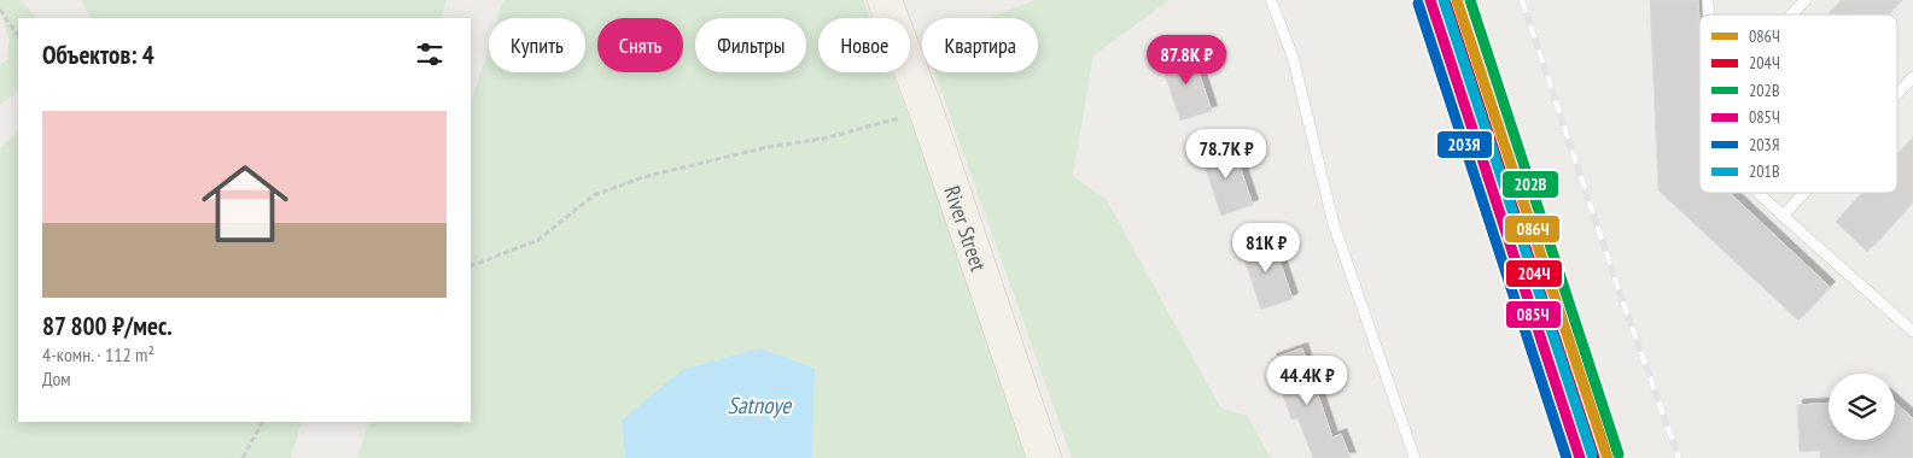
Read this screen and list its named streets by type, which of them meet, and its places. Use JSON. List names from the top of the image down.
{
  "streets": {
    "main road": ["River Street"]
  },
  "water": ["Satnoye"],
  "lines": [
    "transit line 086Ч",
    "transit line 202В",
    "transit line 085Ч",
    "transit line 201В",
    "transit line 204Ч",
    "transit line 203Я"
  ],
  "legend": [
    "086Ч",
    "204Ч",
    "202В",
    "085Ч",
    "203Я",
    "201В"
  ],
  "page": {
    "chip": [
      "Купить",
      "Снять",
      "Фильтры",
      "Новое",
      "Квартира"
    ],
    "heading": "Объектов: 4",
    "price": [
      "87.8K ₽",
      "78.7K ₽",
      "81K ₽",
      "44.4K ₽"
    ],
    "list": [
      {
        "name": "87 800 ₽/мес.",
        "note": "4-комн. · 112 m² · Дом"
      }
    ]
  }
}
